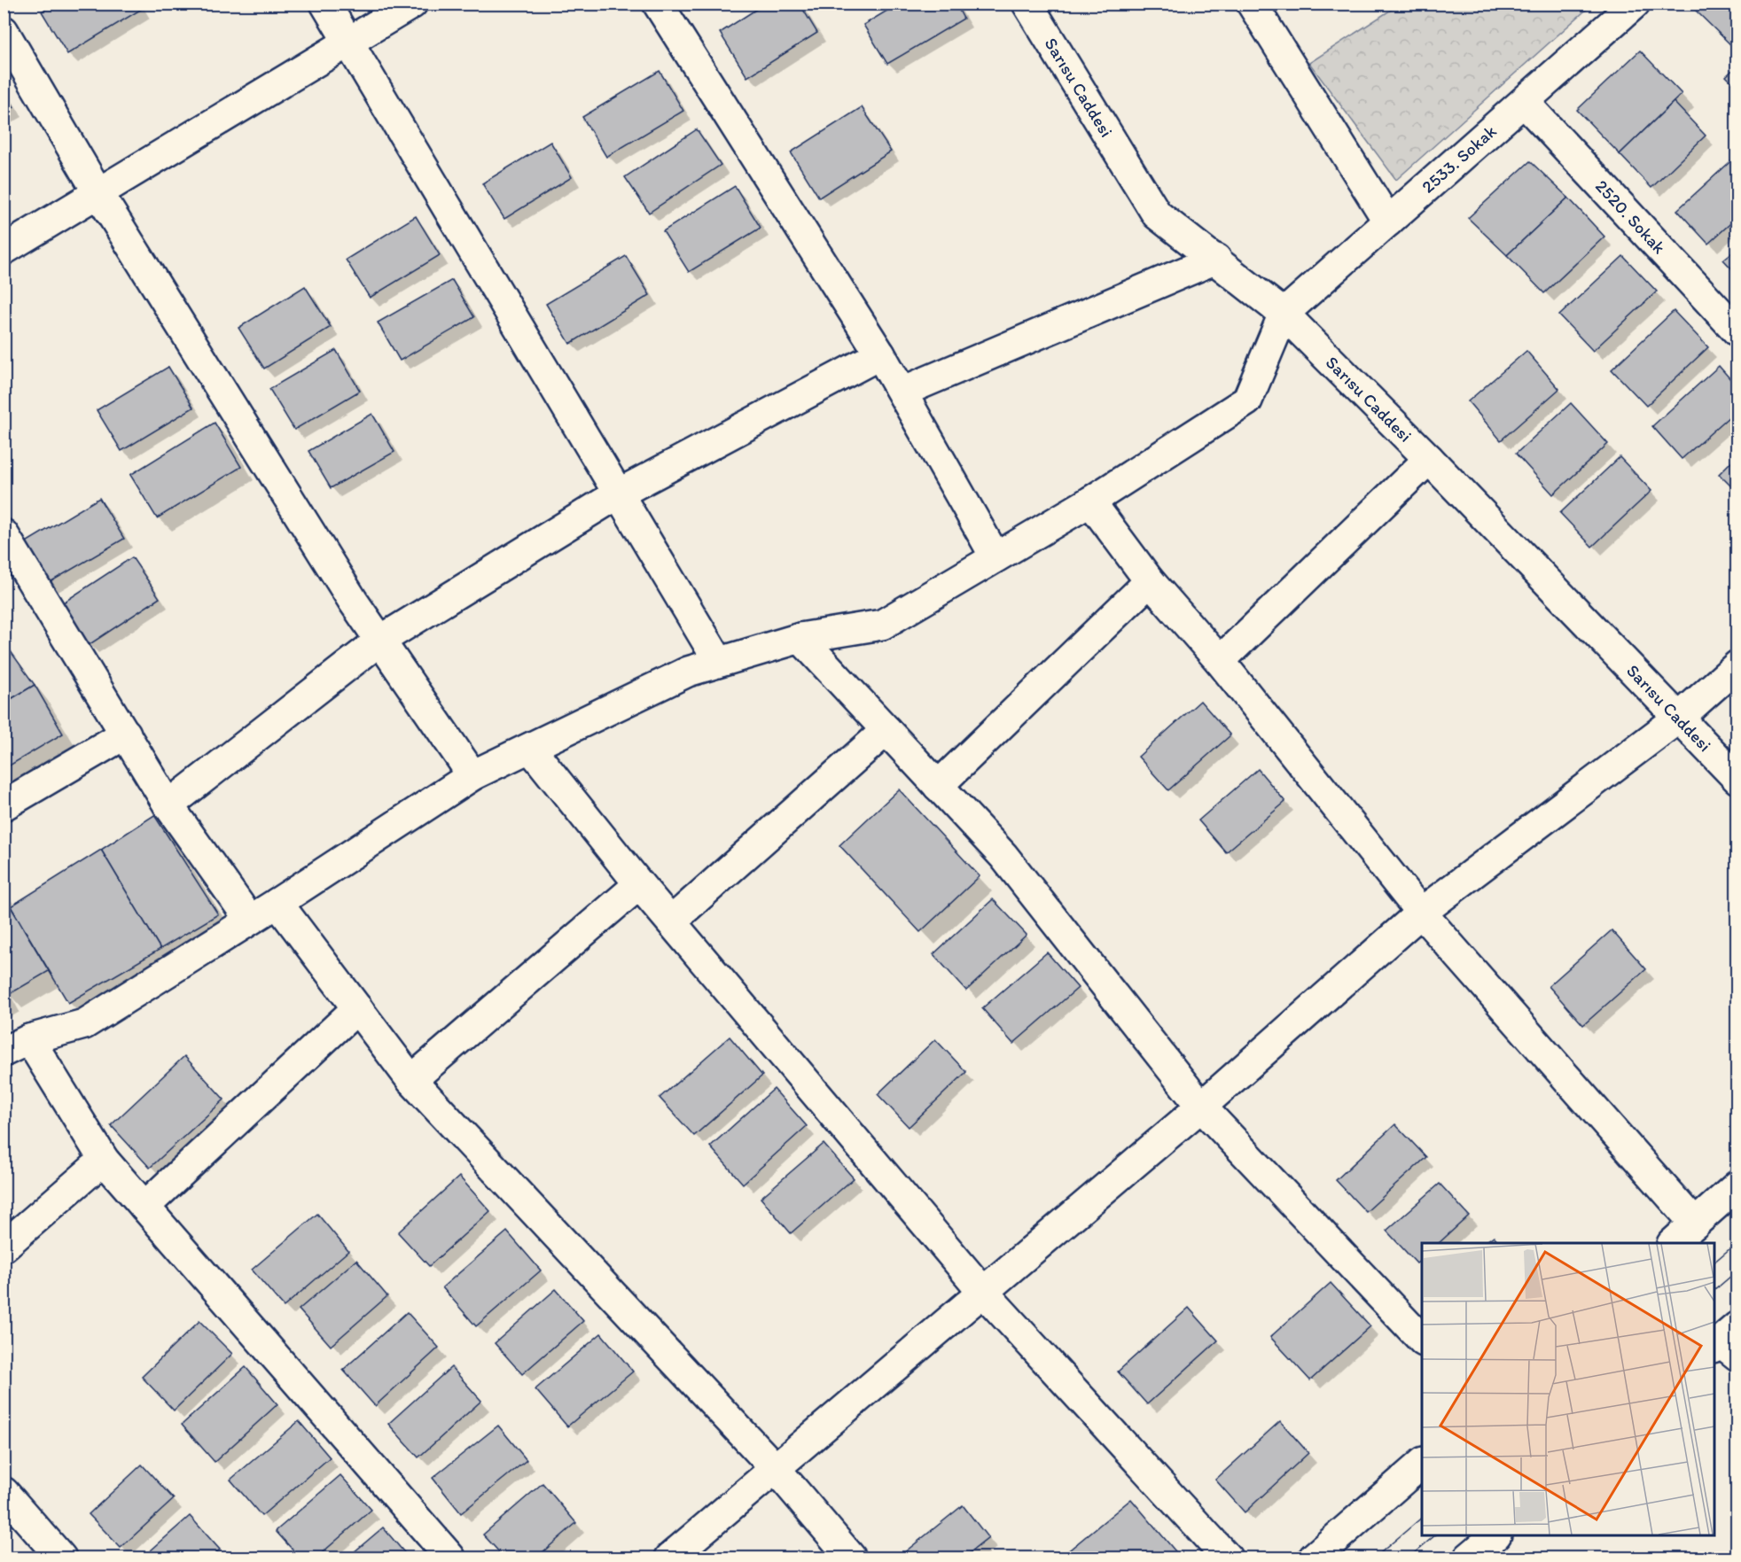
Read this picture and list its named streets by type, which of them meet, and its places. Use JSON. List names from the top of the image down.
{
  "streets": {
    "street": ["Sarısu Caddesi", "2533. Sokak", "2520. Sokak"]
  },
  "crossings": [
    ["Sarısu Caddesi", "2533. Sokak"],
    ["2533. Sokak", "2520. Sokak"]
  ]
}
